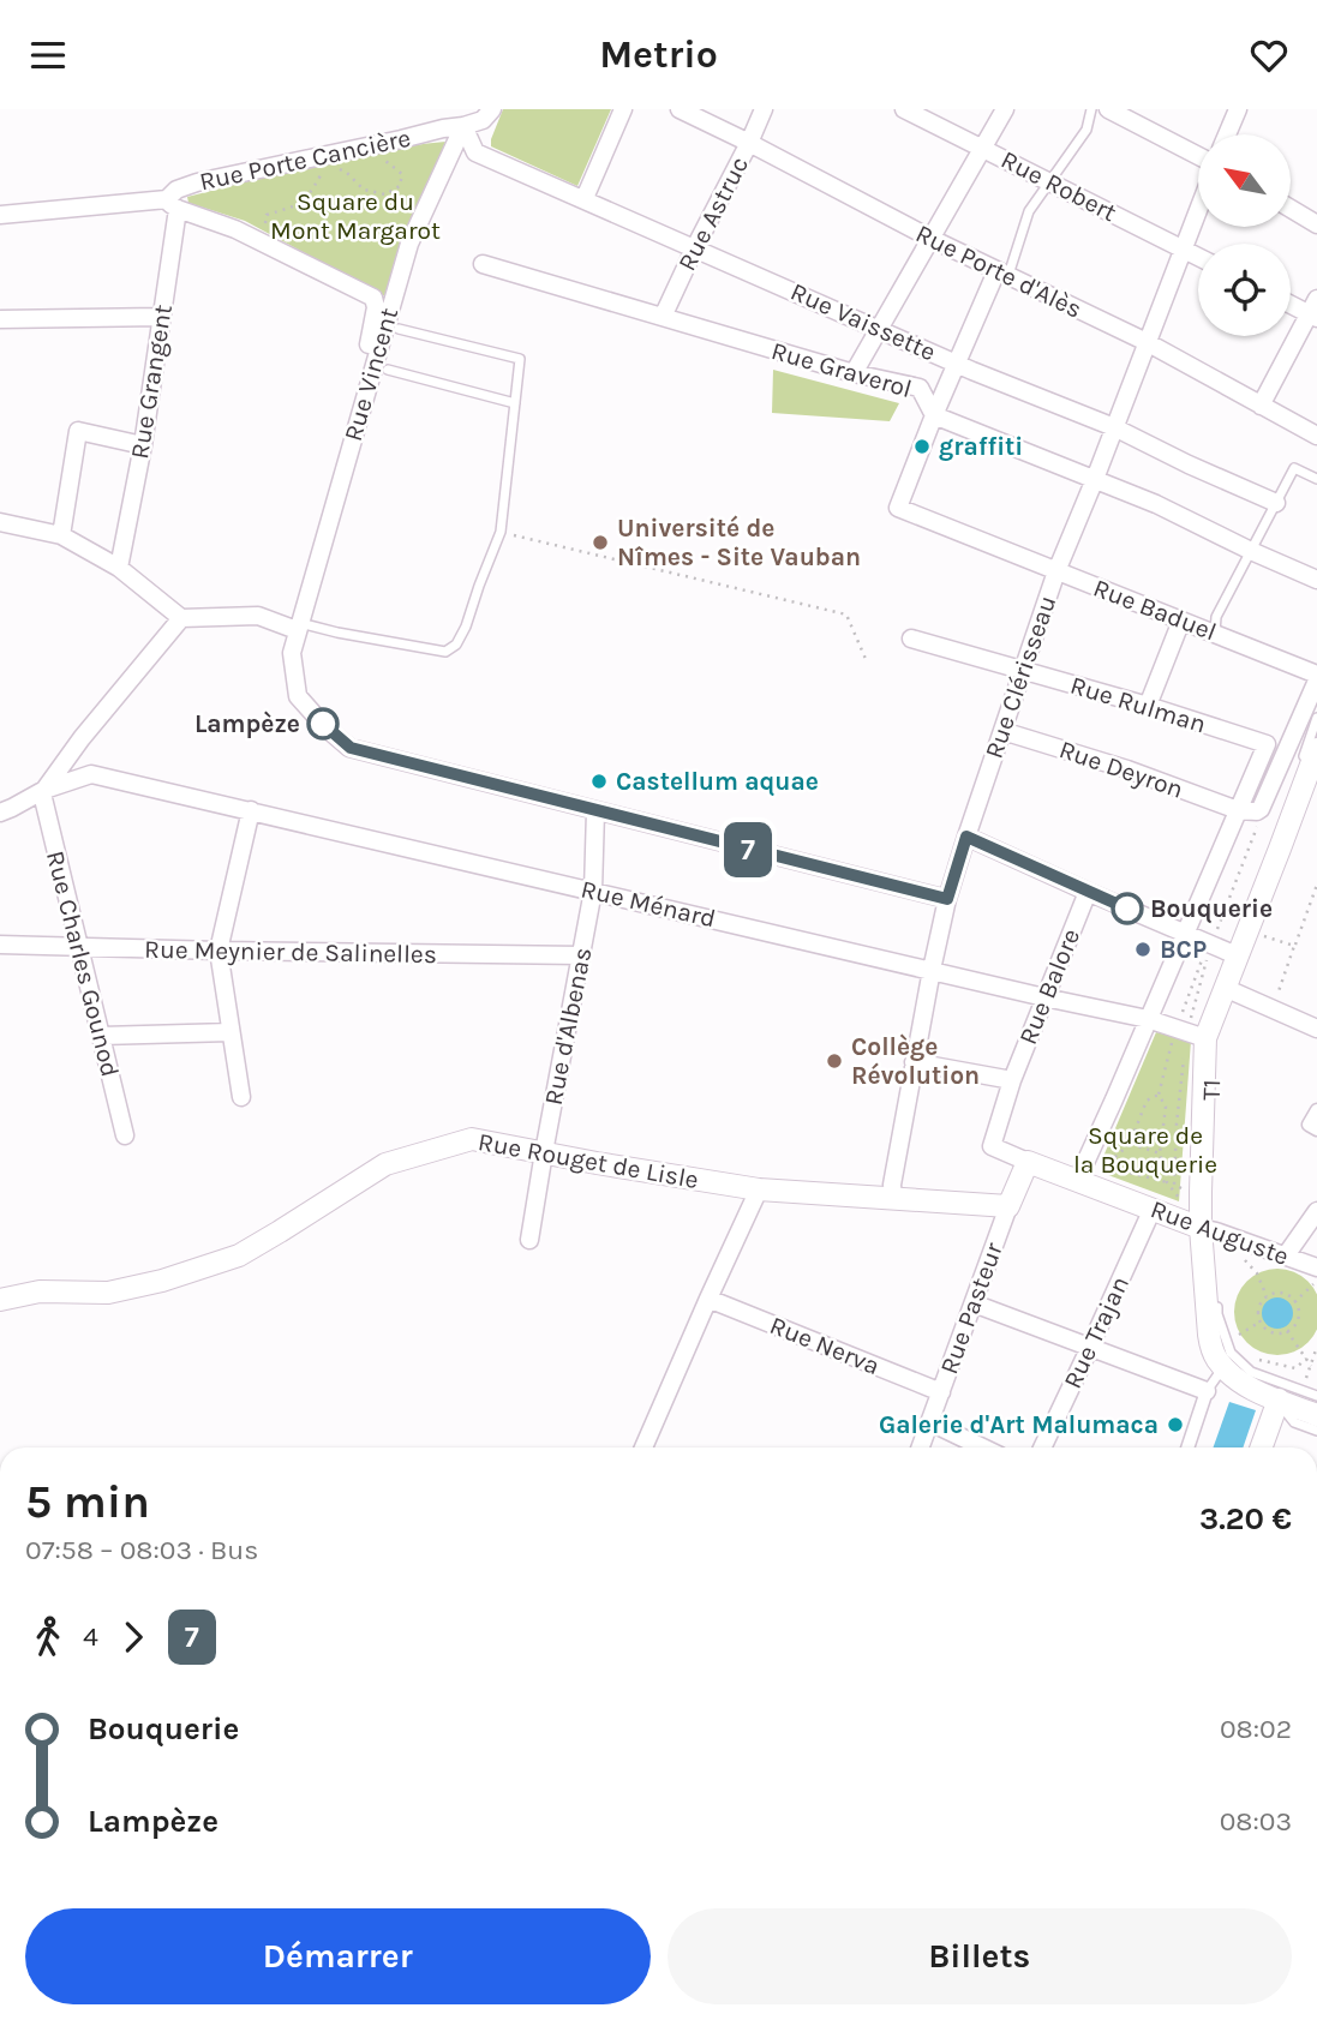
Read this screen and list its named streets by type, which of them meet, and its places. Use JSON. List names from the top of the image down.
{
  "streets": {
    "street": [
      "Rue Porte Cancière",
      "Rue Robert",
      "Rue Astruc",
      "Rue Porte d'Alès",
      "Rue Vaissette",
      "Rue Graverol",
      "Rue Vincent",
      "Rue Grangent",
      "Rue Baduel",
      "Rue Clérisseau",
      "Rue Rulman",
      "Rue Deyron",
      "Rue Ménard",
      "Rue Meynier de Salinelles",
      "Rue Charles Gounod",
      "Rue Balore",
      "Rue d'Albenas",
      "Rue Rouget de Lisle",
      "Rue Auguste",
      "Rue Pasteur",
      "Rue Trajan",
      "Rue Nerva"
    ],
    "lane": ["T1"]
  },
  "crossings": [
    ["Rue Porte Cancière", "Rue Vaissette"],
    ["Rue Porte Cancière", "Rue Vincent"],
    ["Rue Porte Cancière", "Rue Grangent"],
    ["Rue Robert", "Rue Clérisseau"],
    ["Rue Astruc", "Rue Porte d'Alès"],
    ["Rue Astruc", "Rue Vaissette"],
    ["Rue Astruc", "Rue Graverol"],
    ["Rue Porte d'Alès", "Rue Clérisseau"],
    ["Rue Vaissette", "Rue Vincent"],
    ["Rue Vaissette", "Rue Clérisseau"],
    ["Rue Graverol", "Rue Baduel"],
    ["Rue Graverol", "Rue Clérisseau"],
    ["Rue Vincent", "Rue Clérisseau"],
    ["Rue Vincent", "Rue d'Albenas"],
    ["Rue Baduel", "Rue Clérisseau"],
    ["Rue Clérisseau", "Rue Rulman"],
    ["Rue Clérisseau", "Rue Deyron"],
    ["Rue Clérisseau", "Rue Ménard"],
    ["Rue Clérisseau", "Rue Rouget de Lisle"],
    ["Rue Rulman", "Rue Deyron"],
    ["Rue Ménard", "Rue Balore"],
    ["Rue Ménard", "Rue d'Albenas"],
    ["Rue Meynier de Salinelles", "Rue Charles Gounod"],
    ["Rue Meynier de Salinelles", "Rue d'Albenas"],
    ["Rue Balore", "Rue Auguste"],
    ["Rue Balore", "Rue Pasteur"],
    ["Rue d'Albenas", "Rue Rouget de Lisle"],
    ["T1", "Rue Auguste"],
    ["Rue Rouget de Lisle", "Rue Pasteur"],
    ["Rue Auguste", "Rue Pasteur"],
    ["Rue Auguste", "Rue Trajan"],
    ["Rue Pasteur", "Rue Nerva"]
  ],
  "parks": ["Square du Mont Margarot", "Square de la Bouquerie"],
  "places": [
    "graffiti",
    "Université de Nîmes - Site Vauban",
    "Lampèze",
    "Castellum aquae",
    "Bouquerie",
    "BCP",
    "Collège Révolution",
    "Galerie d'Art Malumaca"
  ],
  "lines": ["bus line 7"],
  "north": "top left",
  "page": {
    "header": "Metrio",
    "on_map": "7",
    "heading": ["5 min", "07:58 – 08:03 · Bus", "3.20 €"],
    "legs": ["4", "7"],
    "list": [
      {
        "name": "Bouquerie",
        "value": "08:02"
      },
      {
        "name": "Lampèze",
        "value": "08:03"
      }
    ],
    "buttons": ["Démarrer", "Billets"]
  }
}
